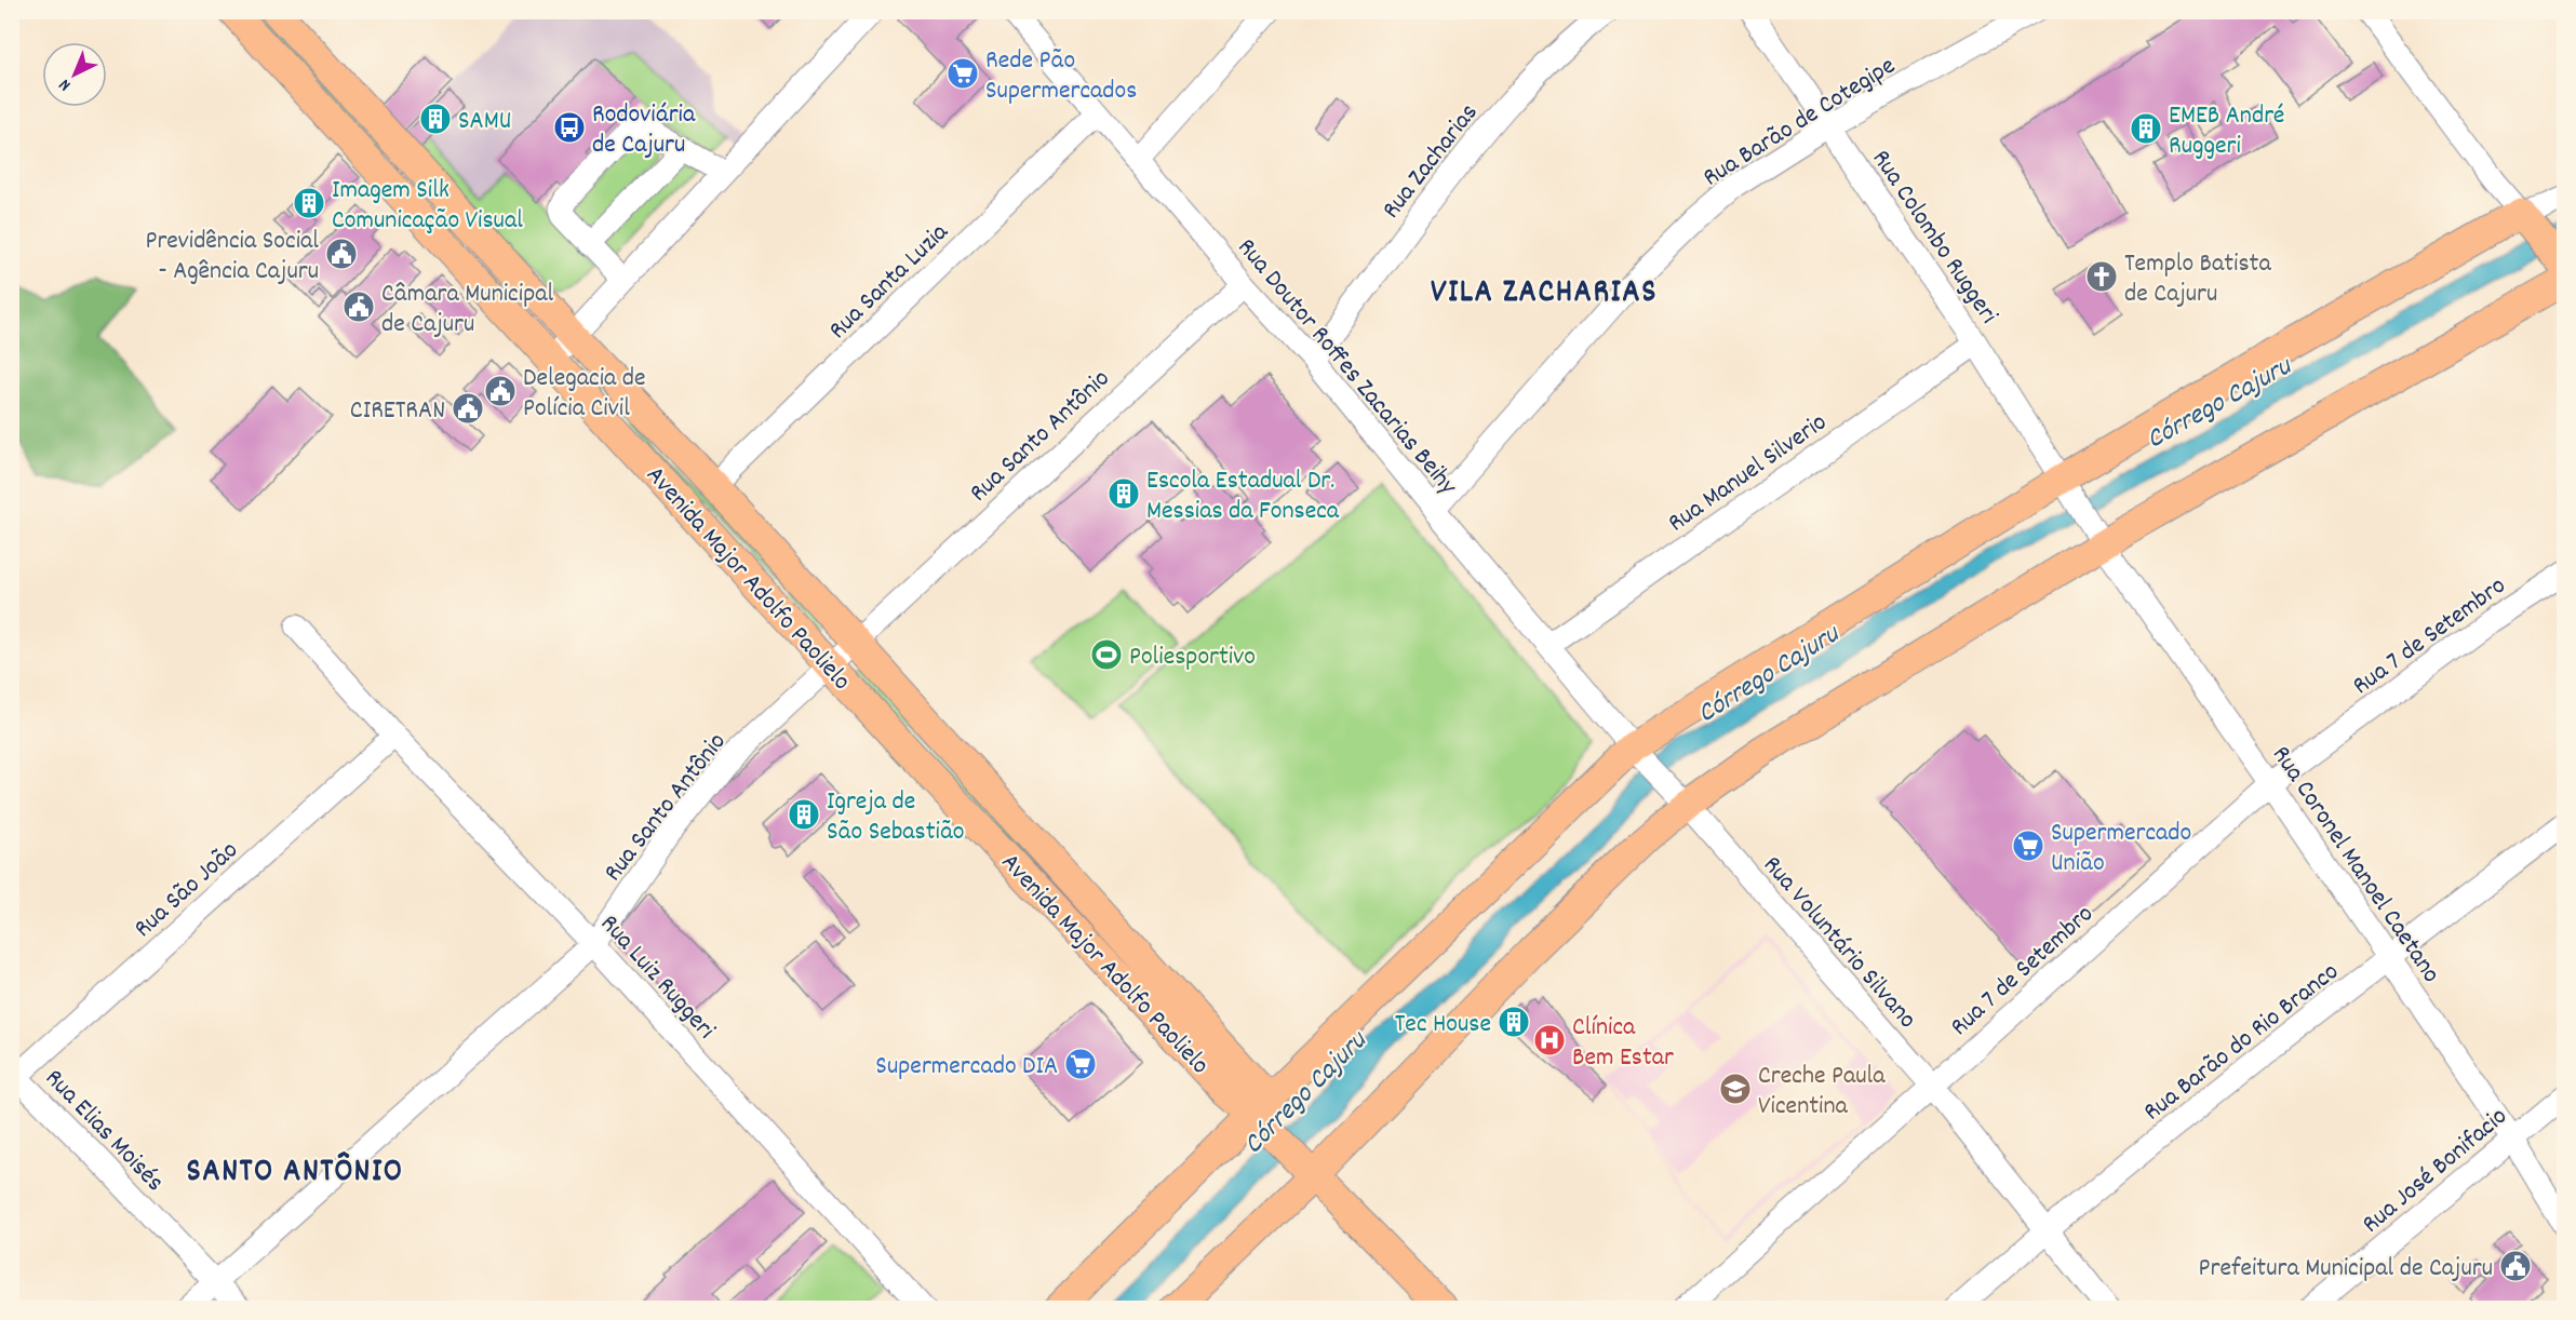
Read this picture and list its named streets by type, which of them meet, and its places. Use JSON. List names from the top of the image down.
{
  "streets": {
    "main road": ["Avenida Major Adolfo Paolielo"],
    "street": [
      "Rua Barão de Cotegipe",
      "Rua Zacharias",
      "Rua Colombo Ruggeri",
      "Rua Santa Luzia",
      "Rua Doutor Roffes Zacarias Beihy",
      "Rua Santo Antônio",
      "Rua Manuel Silverio",
      "Rua 7 de Setembro",
      "Rua Coronel Manoel Caetano",
      "Rua São João",
      "Rua Voluntário Silvano",
      "Rua Luiz Ruggeri",
      "Rua Barão do Rio Branco",
      "Rua Elias Moisés",
      "Rua José Bonifacio"
    ]
  },
  "crossings": [
    ["Rua Barão de Cotegipe", "Rua Colombo Ruggeri"],
    ["Rua Barão de Cotegipe", "Rua Doutor Roffes Zacarias Beihy"],
    ["Rua Zacharias", "Rua Doutor Roffes Zacarias Beihy"],
    ["Rua Colombo Ruggeri", "Rua Manuel Silverio"],
    ["Rua Colombo Ruggeri", "Rua Coronel Manoel Caetano"],
    ["Rua Santa Luzia", "Rua Doutor Roffes Zacarias Beihy"],
    ["Rua Santa Luzia", "Avenida Major Adolfo Paolielo"],
    ["Rua Doutor Roffes Zacarias Beihy", "Rua Santo Antônio"],
    ["Rua Doutor Roffes Zacarias Beihy", "Rua Manuel Silverio"],
    ["Rua Doutor Roffes Zacarias Beihy", "Rua Voluntário Silvano"],
    ["Rua Santo Antônio", "Avenida Major Adolfo Paolielo"],
    ["Rua Santo Antônio", "Rua Luiz Ruggeri"],
    ["Rua Santo Antônio", "Rua Elias Moisés"],
    ["Rua 7 de Setembro", "Rua Coronel Manoel Caetano"],
    ["Rua 7 de Setembro", "Rua Voluntário Silvano"],
    ["Rua Coronel Manoel Caetano", "Rua Barão do Rio Branco"],
    ["Rua Coronel Manoel Caetano", "Rua José Bonifacio"],
    ["Rua São João", "Rua Luiz Ruggeri"],
    ["Rua São João", "Rua Elias Moisés"],
    ["Rua Voluntário Silvano", "Rua Barão do Rio Branco"]
  ],
  "districts": ["VILA ZACHARIAS", "SANTO ANTÔNIO"],
  "water": ["Córrego Cajuru"],
  "places": {
    "supermarket": ["Rede Pão Supermercados", "Supermercado União", "Supermercado DIA"],
    "building": [
      "SAMU",
      "EMEB André Ruggeri",
      "Imagem Silk Comunicação Visual",
      "Escola Estadual Dr. Messias da Fonseca",
      "Igreja de São Sebastião",
      "Tec House"
    ],
    "bus stop": ["Rodoviária de Cajuru"],
    "public building": [
      "Previdência Social - Agência Cajuru",
      "Câmara Municipal de Cajuru",
      "Delegacia de Polícia Civil",
      "CIRETRAN",
      "Prefeitura Municipal de Cajuru"
    ],
    "church": ["Templo Batista de Cajuru"],
    "sports": ["Poliesportivo"],
    "hospital": ["Clínica Bem Estar"],
    "school or university": ["Creche Paula Vicentina"]
  },
  "north": "bottom left"
}
